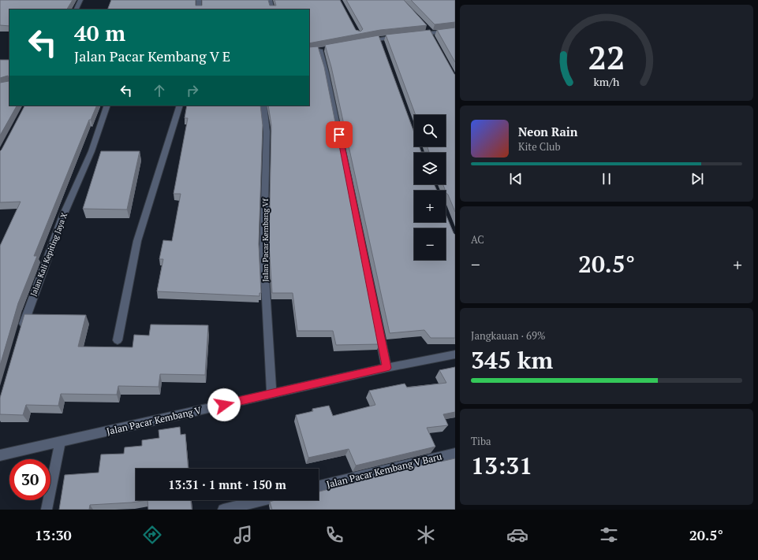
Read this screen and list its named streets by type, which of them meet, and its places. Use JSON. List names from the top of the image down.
{
  "streets": {
    "street": [
      "Jalan Pacar Kembang Vf",
      "Jalan Kali Kepiting Jaya X",
      "Jalan Pacar Kembang V",
      "Jalan Pacar Kembang V Baru"
    ]
  },
  "crossings": [
    ["Jalan Pacar Kembang Vf", "Jalan Pacar Kembang V"]
  ],
  "page": {
    "turn": ["40 m", "Jalan Pacar Kembang V E"],
    "map_buttons": ["+", "−"],
    "song": ["Neon Rain", "Kite Club"],
    "tile": [
      "AC",
      ["Jangkauan · 69%", "345 km"],
      ["Tiba", "13:31"]
    ],
    "heat": ["−", "20.5°", "+"],
    "limit": "30",
    "trip": "13:31 · 1 mnt · 150 m",
    "tabs": ["13:30", "20.5°"],
    "gauge": ["22", "km/h"]
  }
}
